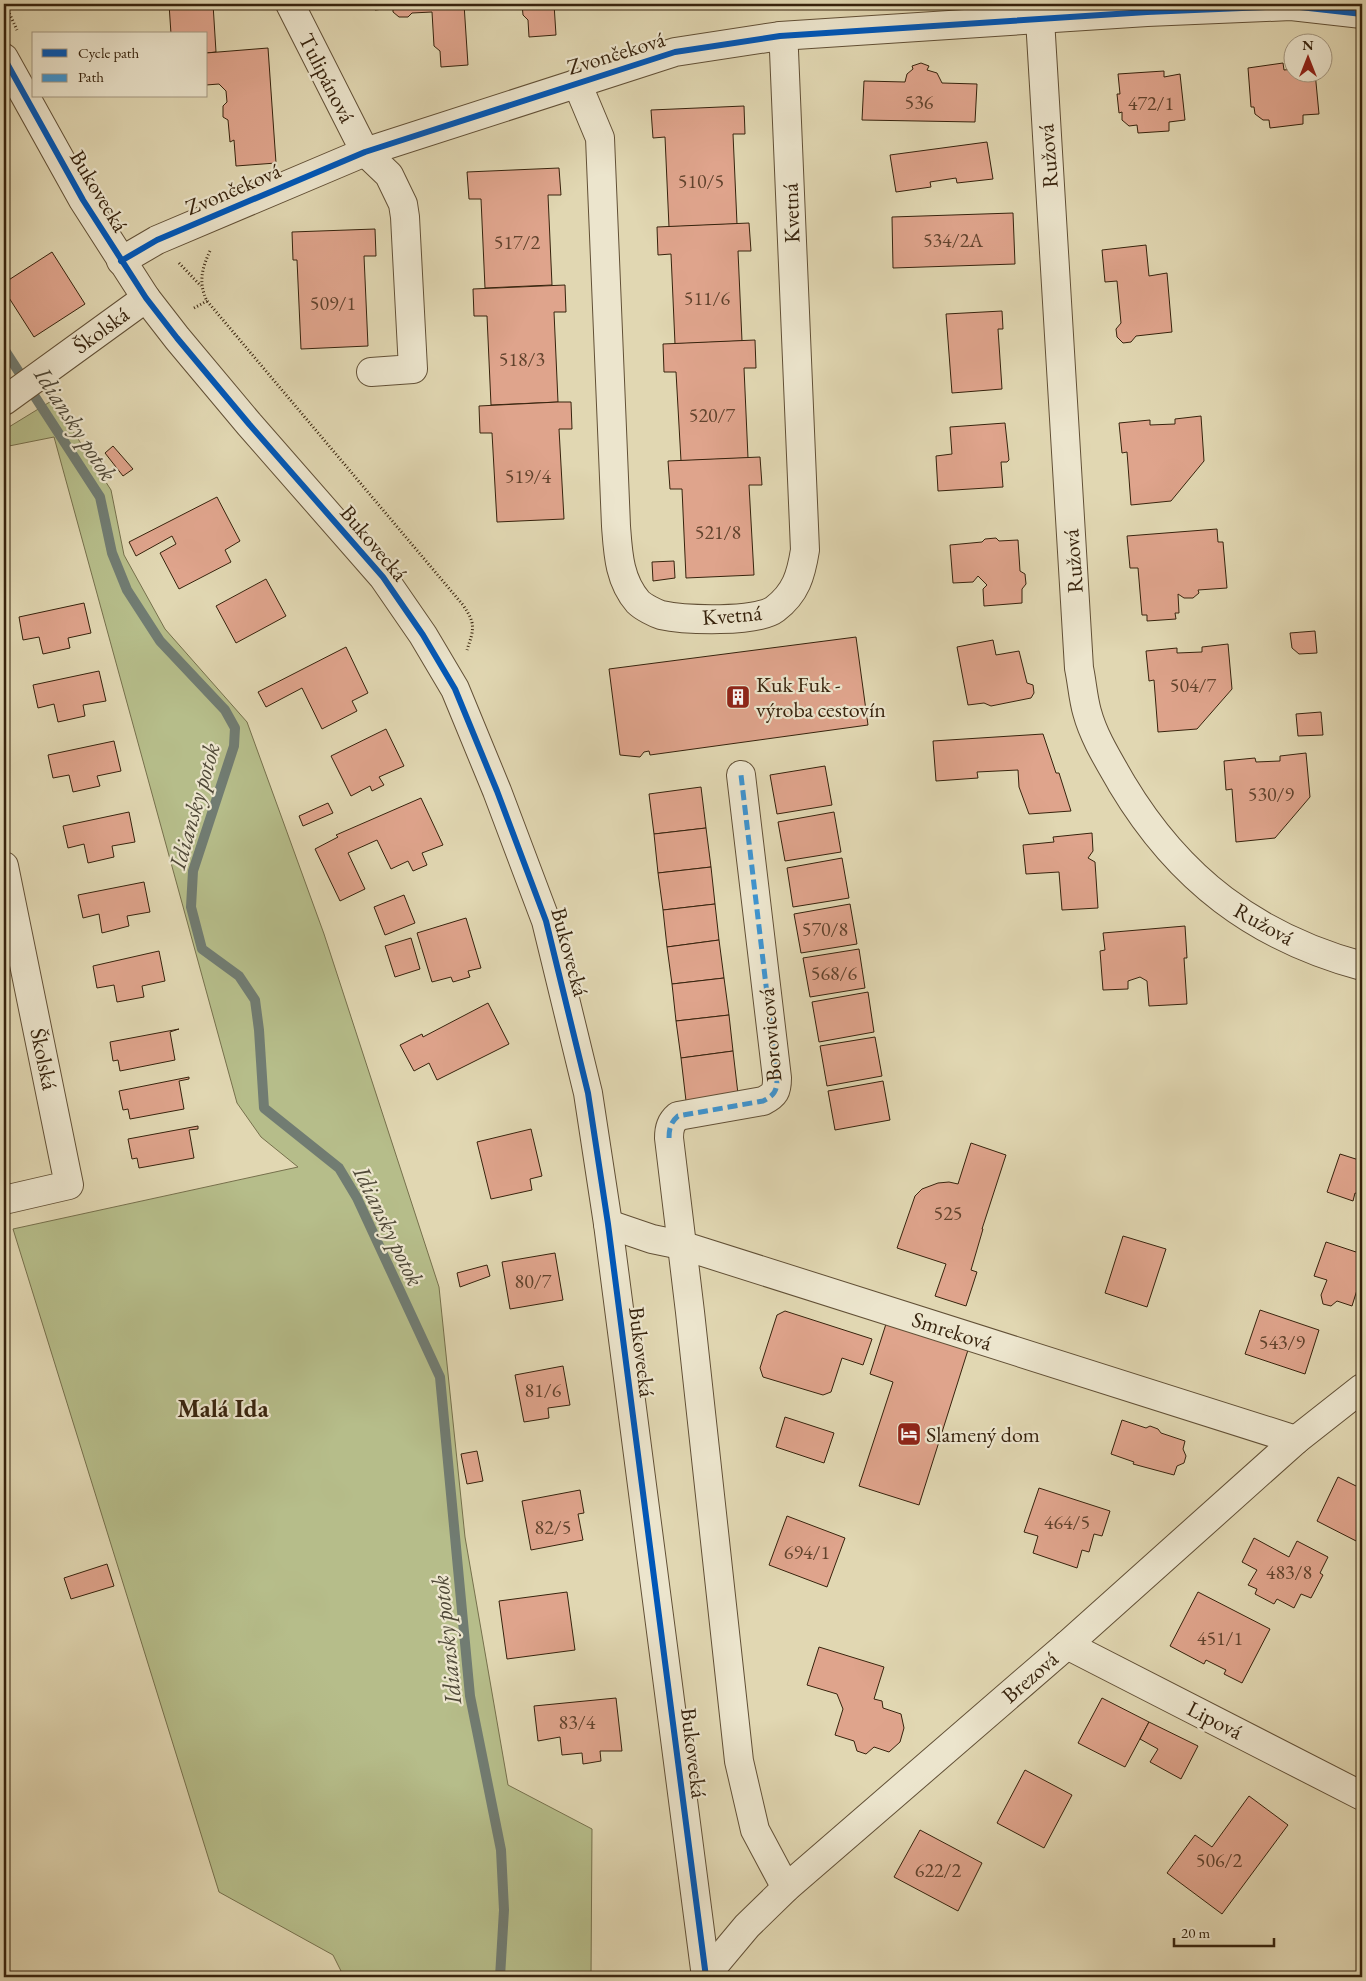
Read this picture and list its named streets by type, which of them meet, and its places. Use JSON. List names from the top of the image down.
{
  "streets": {
    "street": [
      "Zvončeková",
      "Tulipánová",
      "Ružová",
      "Bukovecká",
      "Kvetná",
      "Školská",
      "Borovicová",
      "Smreková",
      "Brezová",
      "Lipová"
    ]
  },
  "crossings": [
    ["Zvončeková", "Tulipánová"],
    ["Zvončeková", "Ružová"],
    ["Zvončeková", "Bukovecká"],
    ["Zvončeková", "Kvetná"],
    ["Bukovecká", "Školská"],
    ["Bukovecká", "Smreková"],
    ["Bukovecká", "Brezová"],
    ["Borovicová", "Smreková"],
    ["Smreková", "Brezová"],
    ["Brezová", "Lipová"]
  ],
  "districts": ["Malá Ida"],
  "water": ["Idiansky potok"],
  "places": {
    "building": ["Kuk Fuk - výroba cestovín"],
    "hotel": ["Slamený dom"]
  },
  "house_numbers": [
    "536",
    "472/1",
    "510/5",
    "534/2A",
    "517/2",
    "511/6",
    "509/1",
    "518/3",
    "520/7",
    "519/4",
    "521/8",
    "504/7",
    "530/9",
    "570/8",
    "568/6",
    "525",
    "80/7",
    "543/9",
    "81/6",
    "464/5",
    "82/5",
    "694/1",
    "483/8",
    "451/1",
    "83/4",
    "506/2",
    "622/2"
  ],
  "legend": ["Cycle path", "Path"],
  "scale_bar": "20 m",
  "north": "top"
}
